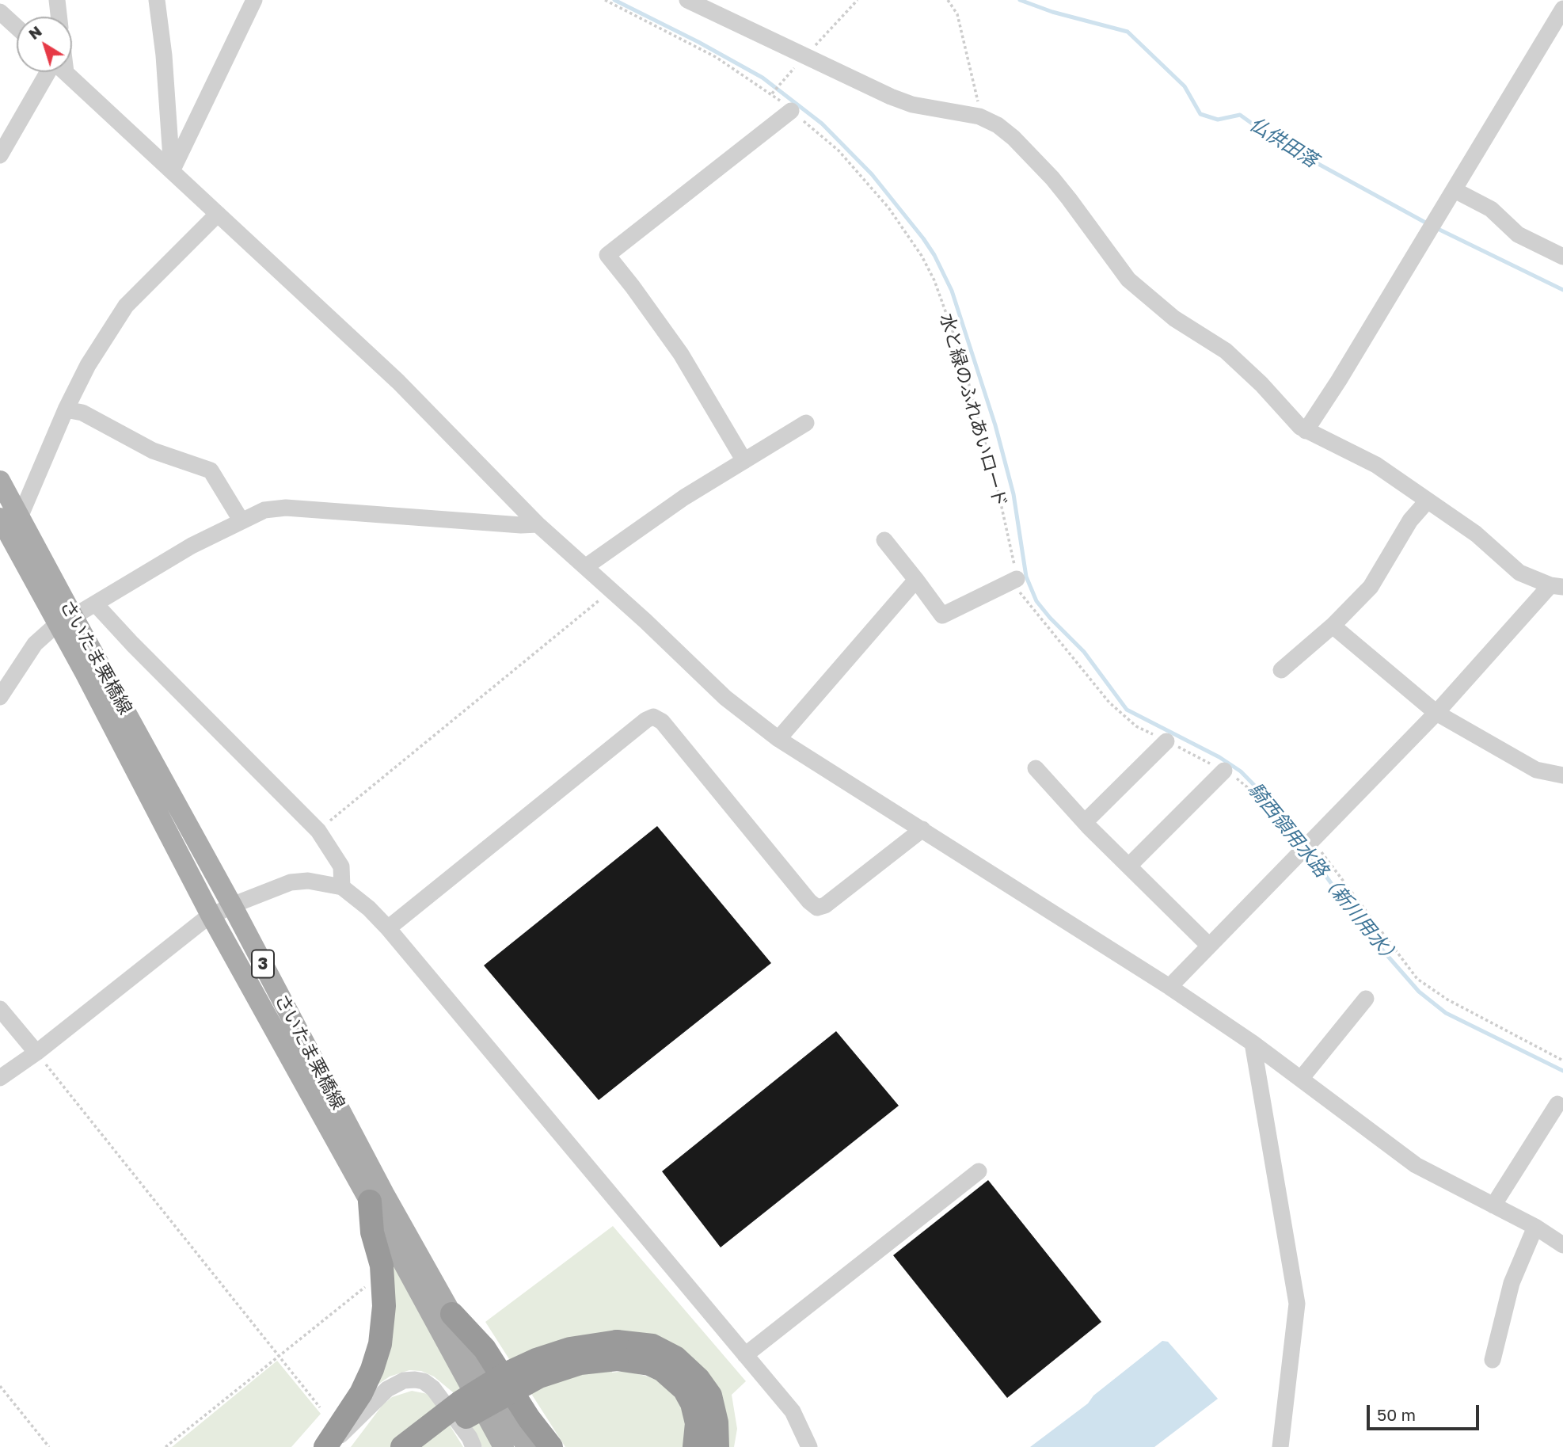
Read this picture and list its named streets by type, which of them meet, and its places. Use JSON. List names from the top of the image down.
{
  "streets": {
    "main road": ["さいたま栗橋線", "3"],
    "path": ["水と緑のふれあいロード"]
  },
  "water": ["仏供田落", "騎西領用水路（新川用水）"],
  "scale_bar": "50 m",
  "north": "top left"
}
